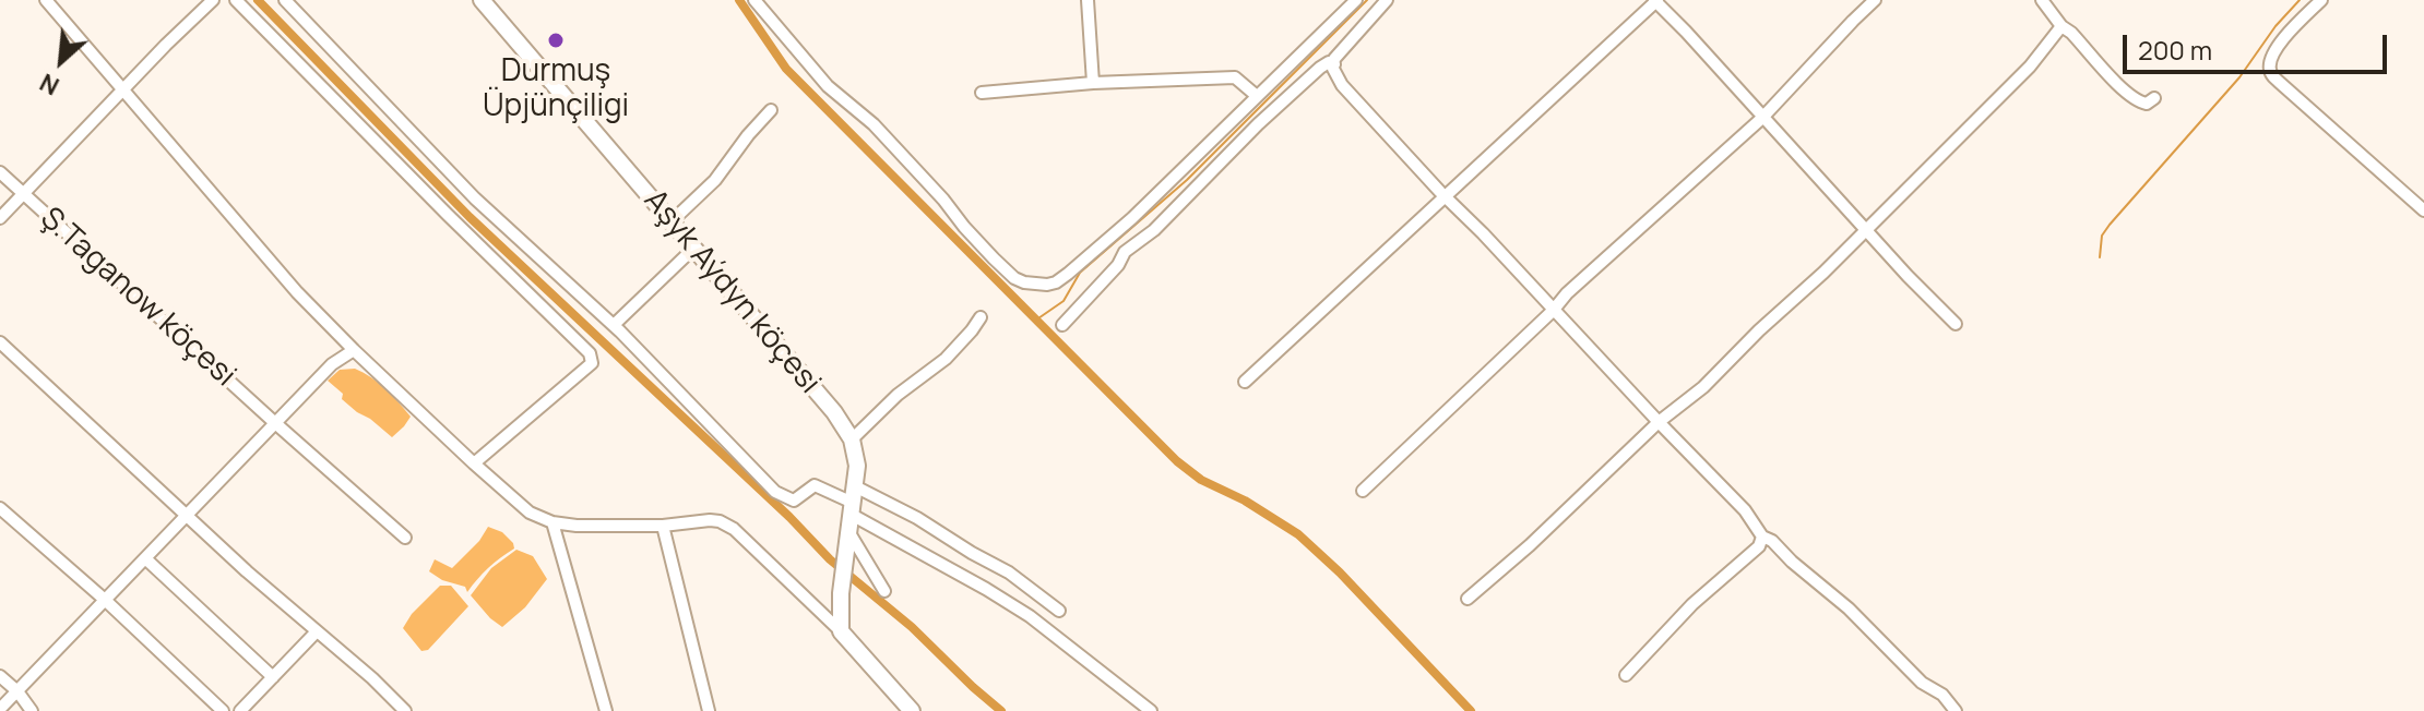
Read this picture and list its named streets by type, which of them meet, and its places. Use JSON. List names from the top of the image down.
{
  "streets": {
    "main road": ["Aşyk Aýdyn köçesi"],
    "street": ["Ş.Taganow köçesi"]
  },
  "places": ["Durmuş Üpjünçiligi"],
  "scale_bar": "200 m",
  "north": "bottom left"
}
